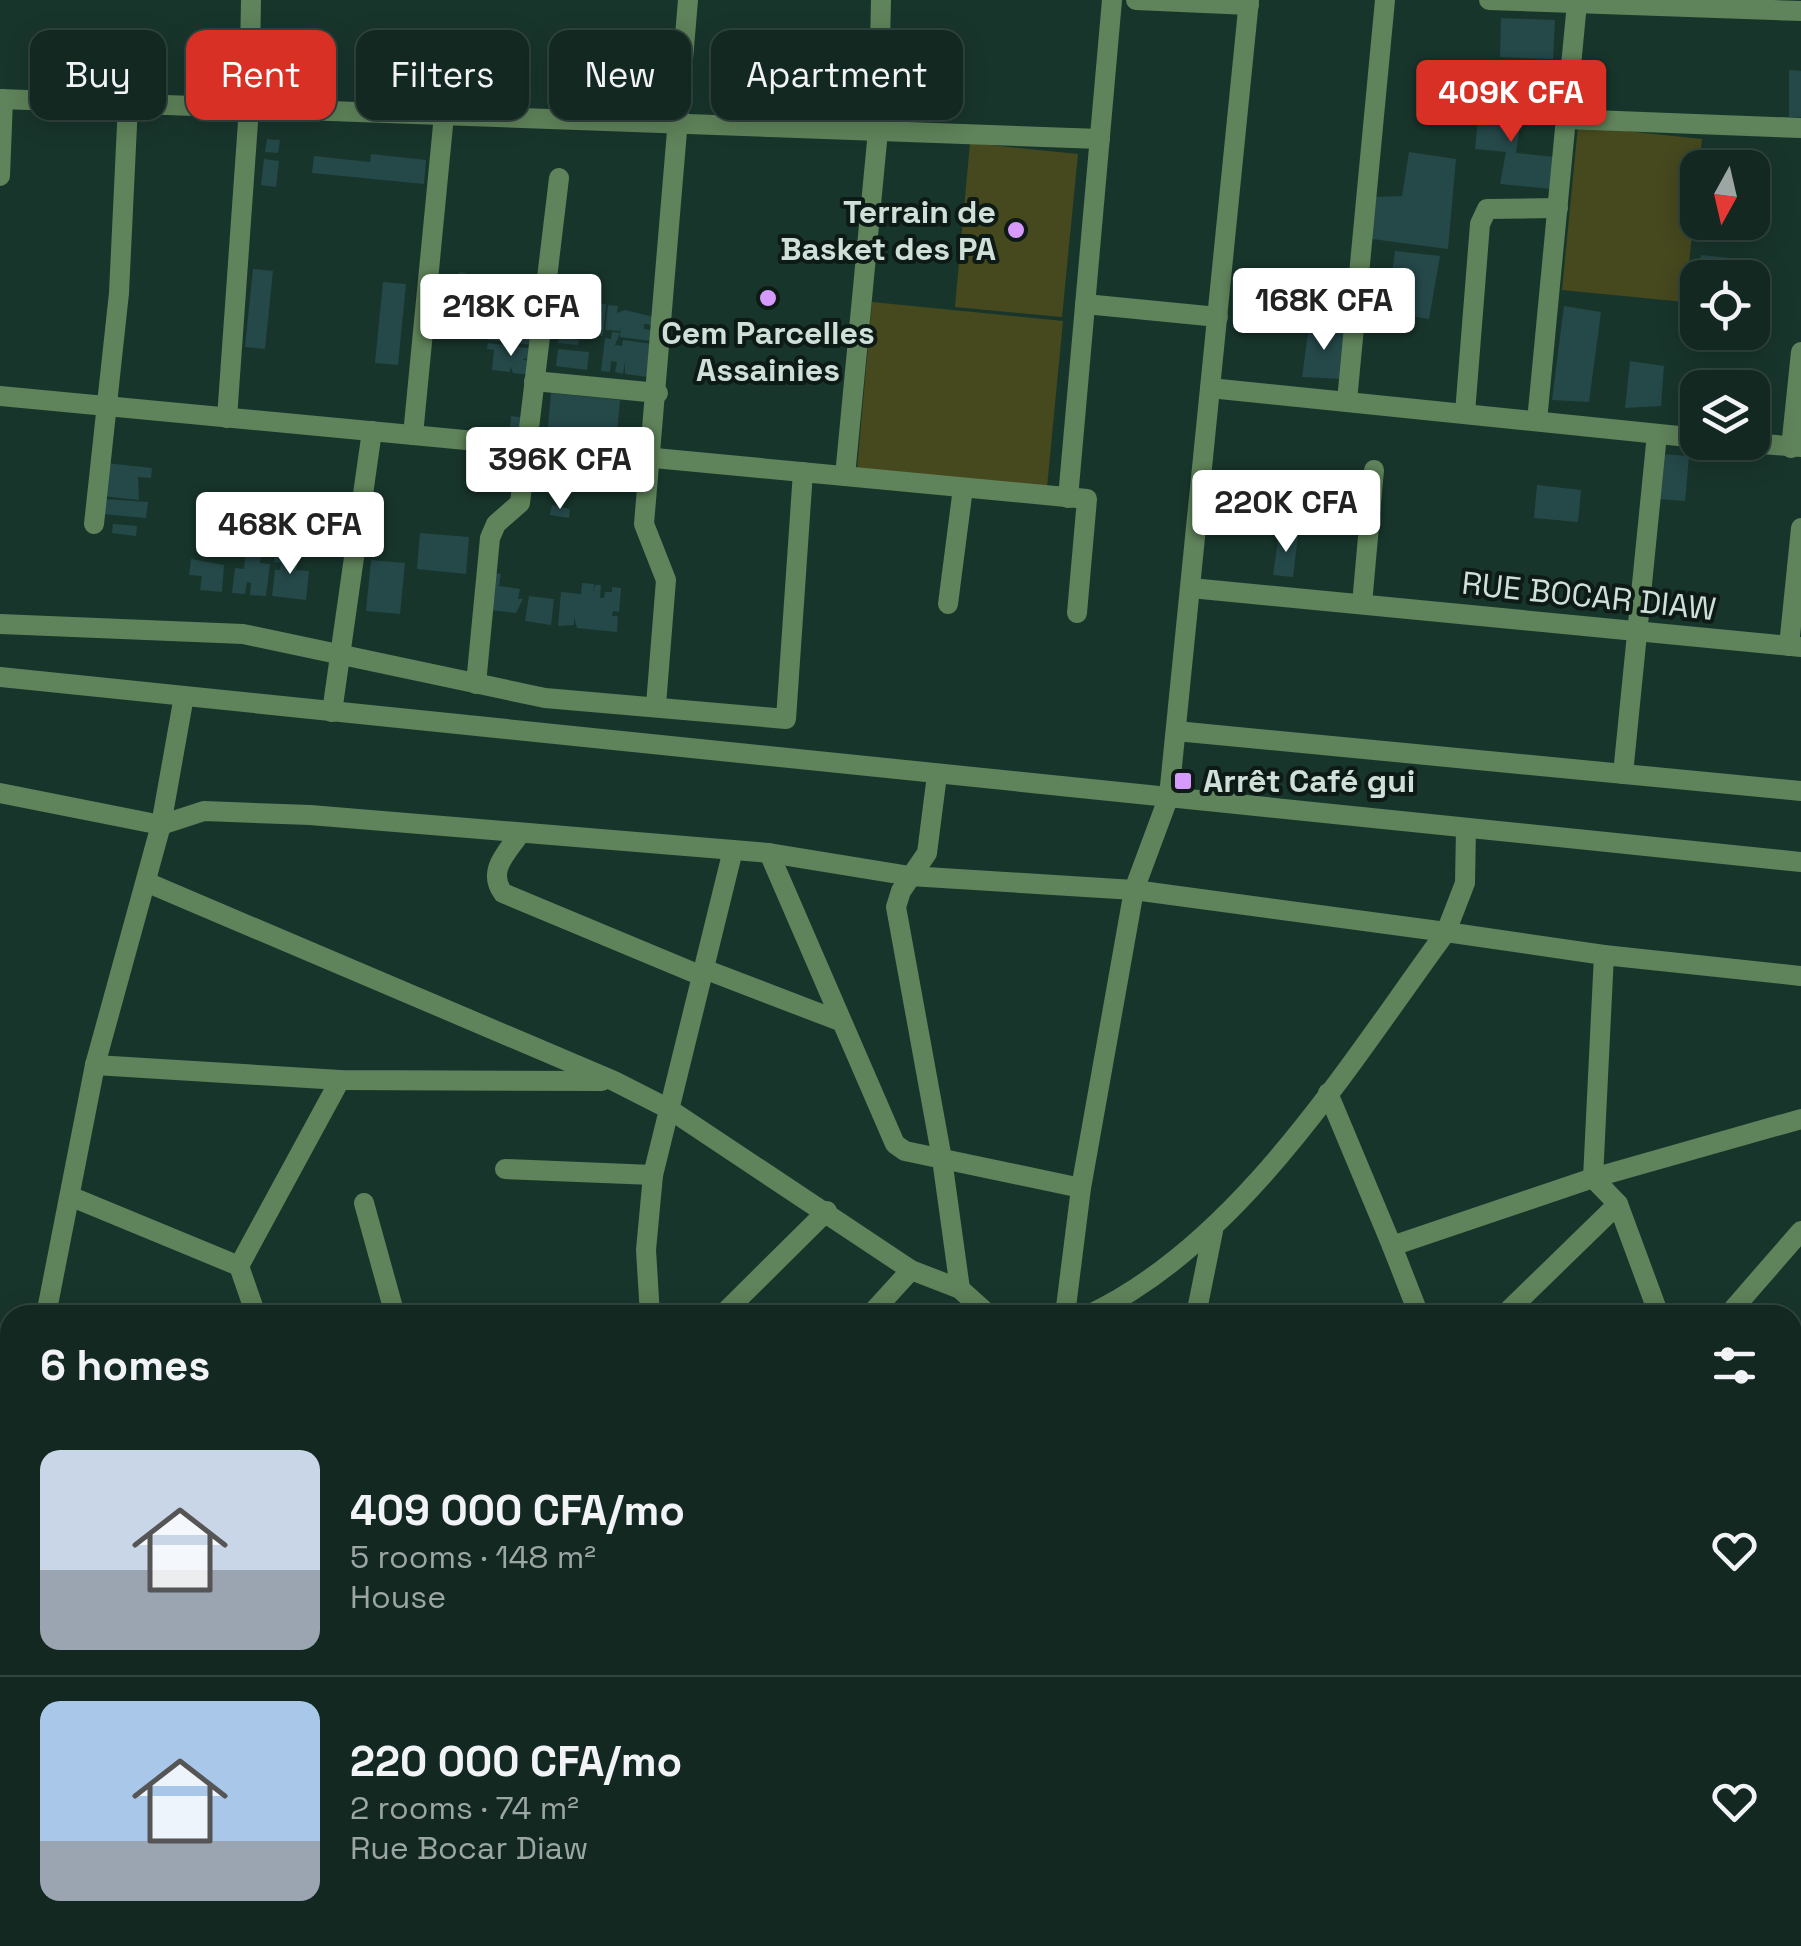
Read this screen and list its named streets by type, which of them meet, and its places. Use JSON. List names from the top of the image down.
{
  "streets": {
    "street": ["RUE BOCAR DIAW"]
  },
  "places": {
    "other": ["Terrain de Basket des PA", "Cem Parcelles Assainies"],
    "transit": ["Arrêt Café gui"]
  },
  "north": "bottom",
  "page": {
    "chip": [
      "Buy",
      "Rent",
      "Filters",
      "New",
      "Apartment"
    ],
    "price": [
      "409K CFA",
      "168K CFA",
      "218K CFA",
      "396K CFA",
      "220K CFA",
      "468K CFA"
    ],
    "heading": "6 homes",
    "list": [
      {
        "name": "409 000 CFA/mo",
        "note": "5 rooms · 148 m² · House"
      },
      {
        "name": "220 000 CFA/mo",
        "note": "2 rooms · 74 m² · Rue Bocar Diaw"
      }
    ]
  }
}
